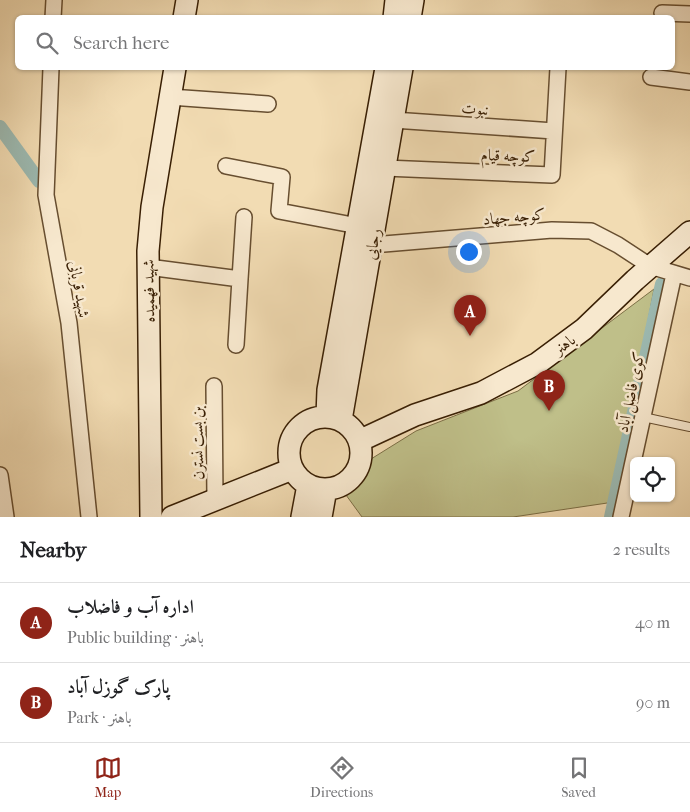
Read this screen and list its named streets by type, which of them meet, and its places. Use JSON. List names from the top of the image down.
{
  "streets": {
    "street": [
      "نبوت",
      "کوچه قیام",
      "کوچه جهاد",
      "رجایی",
      "شهید قربانی",
      "شهید فهمیده",
      "باهنر",
      "کوی فاضل آباد",
      "بن بست نسترن"
    ]
  },
  "crossings": [
    ["نبوت", "کوچه قیام"],
    ["نبوت", "رجایی"],
    ["کوچه قیام", "رجایی"],
    ["کوچه جهاد", "رجایی"],
    ["کوچه جهاد", "باهنر"],
    ["کوچه جهاد", "کوی فاضل آباد"],
    ["رجایی", "باهنر"]
  ],
  "page": {
    "search": "Search here",
    "pins": ["A", "B"],
    "heading": ["Nearby", "2 results"],
    "list": [
      {
        "mark": "A",
        "name": "اداره آب و فاضلاب",
        "note": "Public building · باهنر",
        "value": "40 m"
      },
      {
        "mark": "B",
        "name": "پارک گوزل آباد",
        "note": "Park · باهنر",
        "value": "90 m"
      }
    ],
    "nav": ["Map", "Directions", "Saved"]
  }
}
